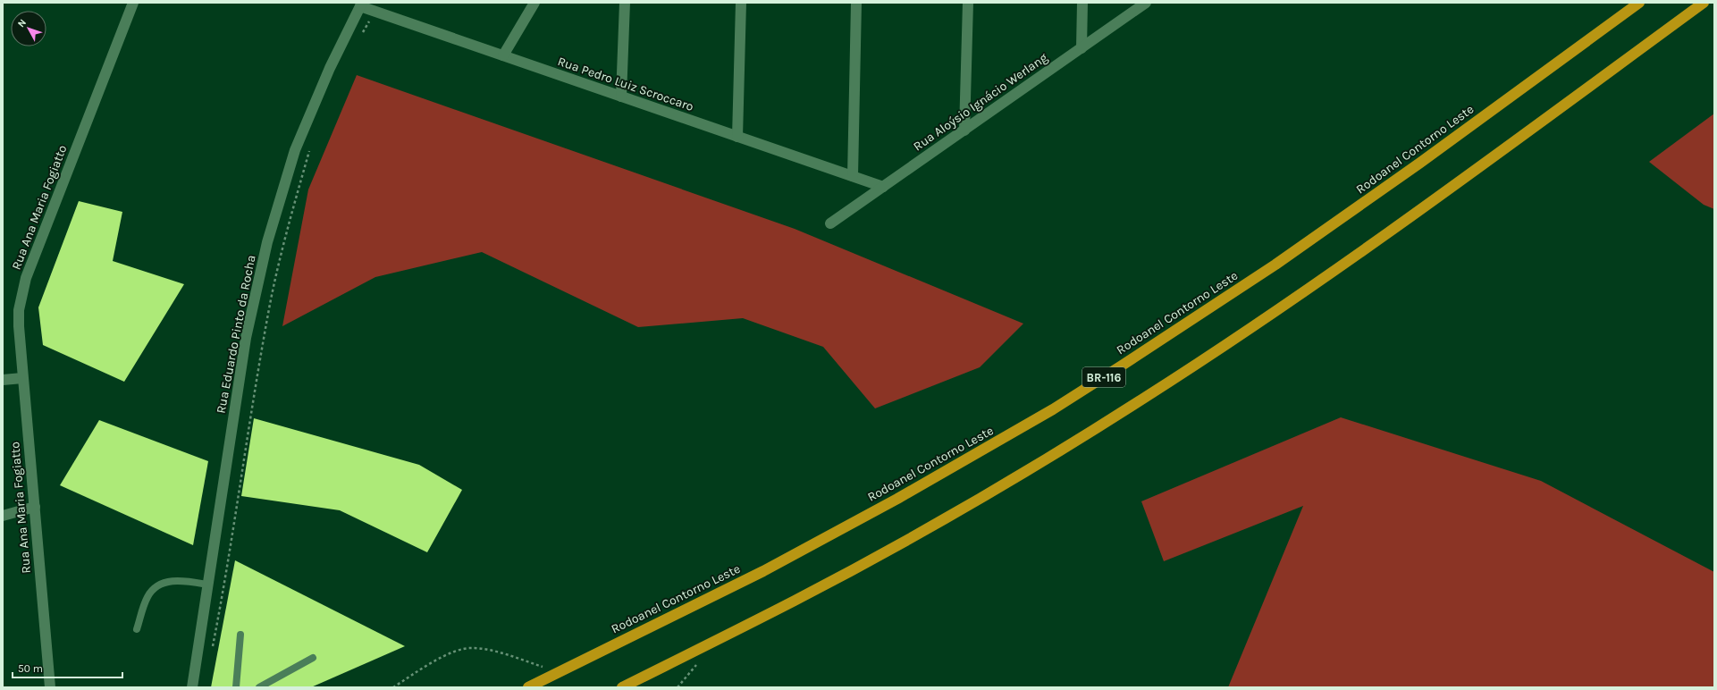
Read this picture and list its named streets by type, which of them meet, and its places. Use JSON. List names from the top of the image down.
{
  "streets": {
    "highway": ["Rodoanel Contorno Leste", "BR-116"],
    "street": [
      "Rua Pedro Luiz Scroccaro",
      "Rua Aloýsio Ignácio Werlang",
      "Rua Ana Maria Fogiatto",
      "Rua Eduardo Pinto da Rocha"
    ]
  },
  "crossings": [
    ["Rua Pedro Luiz Scroccaro", "Rua Aloýsio Ignácio Werlang"],
    ["Rua Pedro Luiz Scroccaro", "Rua Eduardo Pinto da Rocha"]
  ],
  "scale_bar": "50 m",
  "north": "top left"
}
